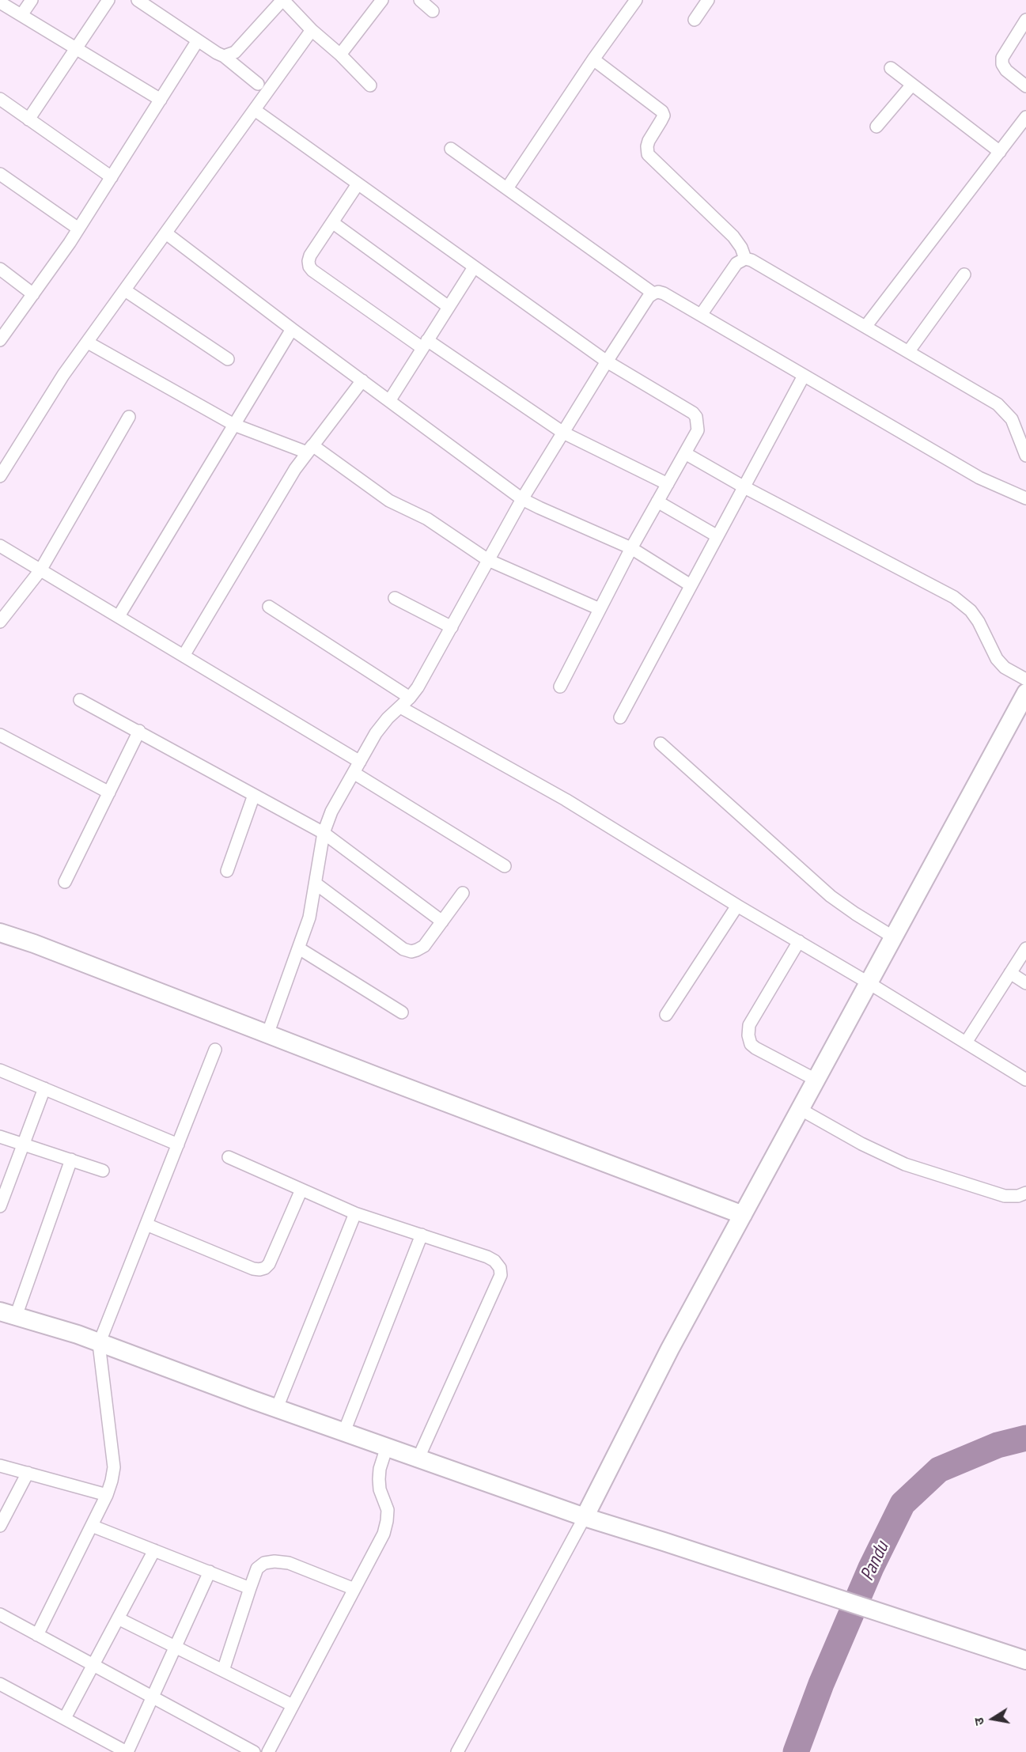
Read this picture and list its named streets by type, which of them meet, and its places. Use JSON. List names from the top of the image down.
{
  "water": ["Pandu"],
  "north": "left"
}
